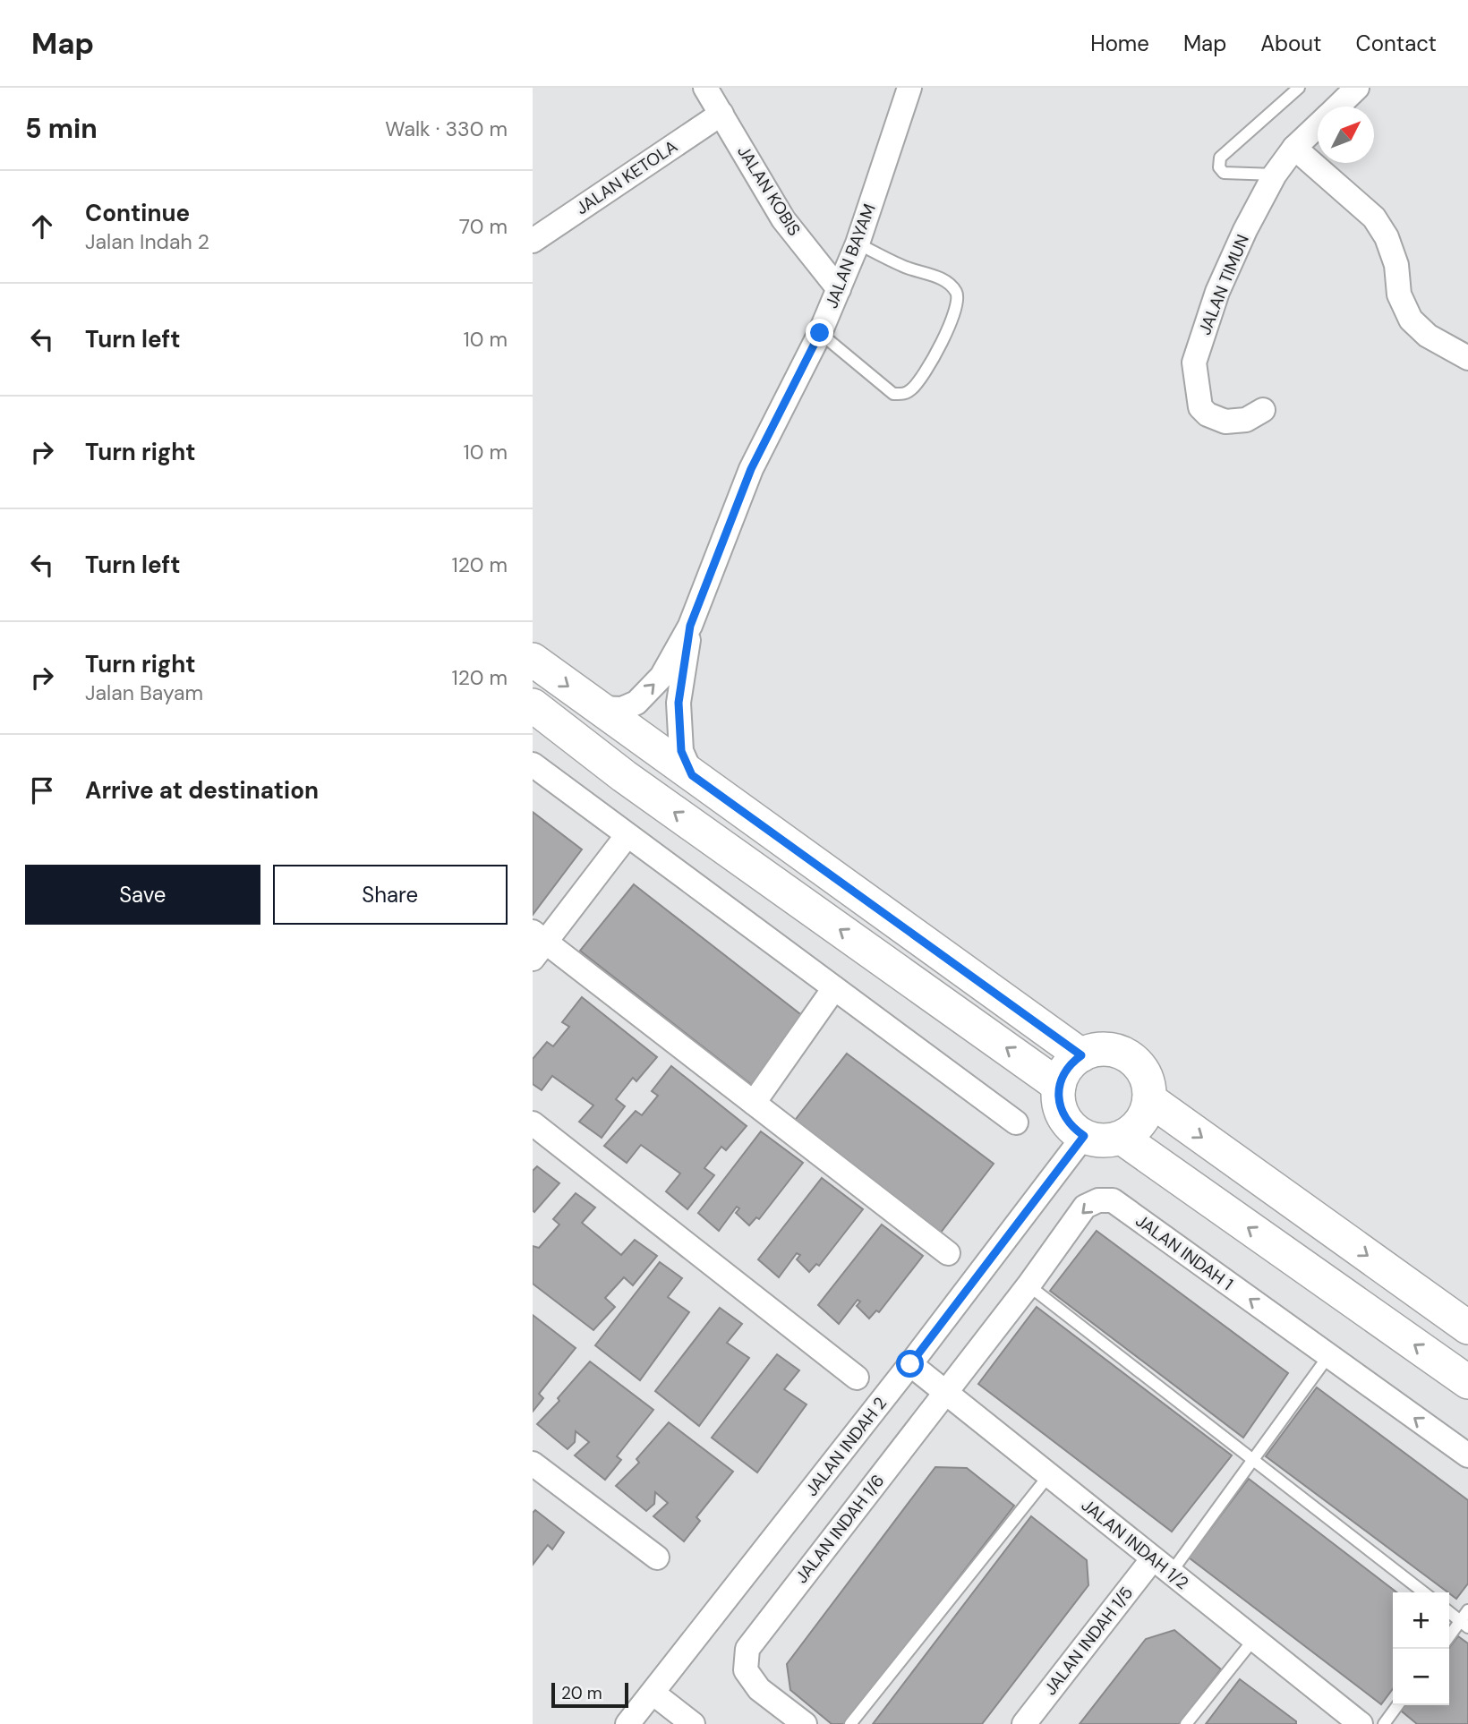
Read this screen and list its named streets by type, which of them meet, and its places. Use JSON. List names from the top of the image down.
{
  "streets": {
    "street": [
      "JALAN KETOLA",
      "JALAN KOBIS",
      "JALAN BAYAM",
      "JALAN TIMUN",
      "JALAN INDAH 1",
      "JALAN INDAH 2",
      "JALAN INDAH 1/6",
      "JALAN INDAH 1/2",
      "JALAN INDAH 1/5"
    ]
  },
  "crossings": [
    ["JALAN KETOLA", "JALAN KOBIS"],
    ["JALAN KOBIS", "JALAN BAYAM"],
    ["JALAN INDAH 1", "JALAN INDAH 1/6"],
    ["JALAN INDAH 1", "JALAN INDAH 1/2"],
    ["JALAN INDAH 2", "JALAN INDAH 1/2"],
    ["JALAN INDAH 1/6", "JALAN INDAH 1/2"],
    ["JALAN INDAH 1/2", "JALAN INDAH 1/5"]
  ],
  "scale_bar": "20 m",
  "north": "top right",
  "page": {
    "header": "Map",
    "nav": [
      "Home",
      "Map",
      "About",
      "Contact"
    ],
    "heading": ["5 min", "Walk · 330 m"],
    "list": [
      ["Continue", "Jalan Indah 2", "70 m"],
      ["Turn left", "10 m"],
      ["Turn right", "10 m"],
      ["Turn left", "120 m"],
      ["Turn right", "Jalan Bayam", "120 m"],
      "Arrive at destination"
    ],
    "buttons": ["Save", "Share"],
    "map_buttons": ["+", "−"],
    "scale": "20 m"
  }
}
